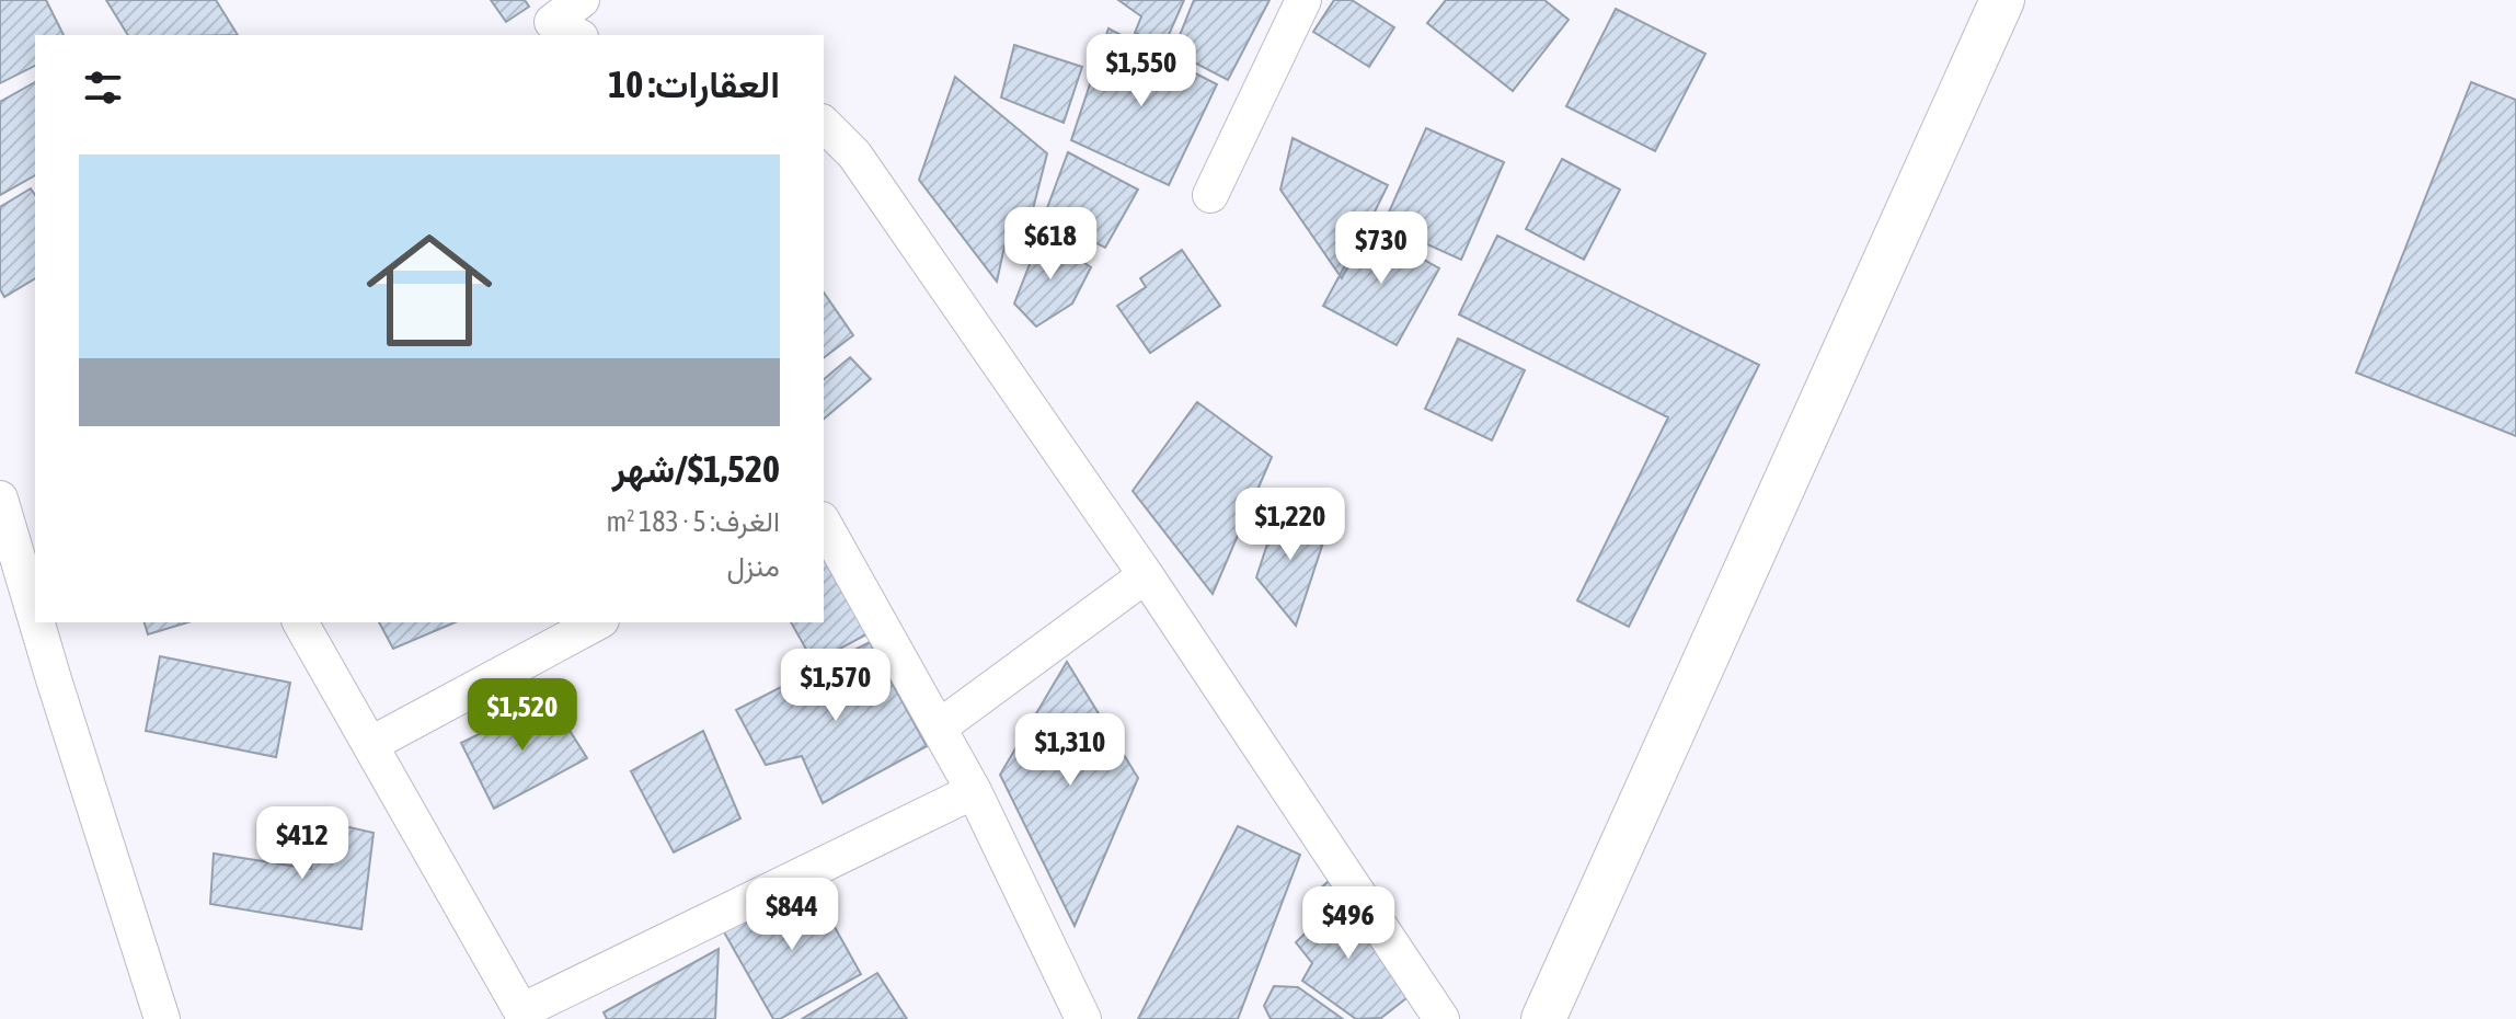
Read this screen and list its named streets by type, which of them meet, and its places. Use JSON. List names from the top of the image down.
{
  "page": {
    "price": [
      "$1,550",
      "$618",
      "$730",
      "$1,220",
      "$1,570",
      "$1,520",
      "$1,310",
      "$412",
      "$844",
      "$496"
    ],
    "heading": "العقارات: 10",
    "list": [
      {
        "name": "$1,520/شهر",
        "note": "الغرف: 5 · 183 m² · منزل"
      }
    ]
  }
}
